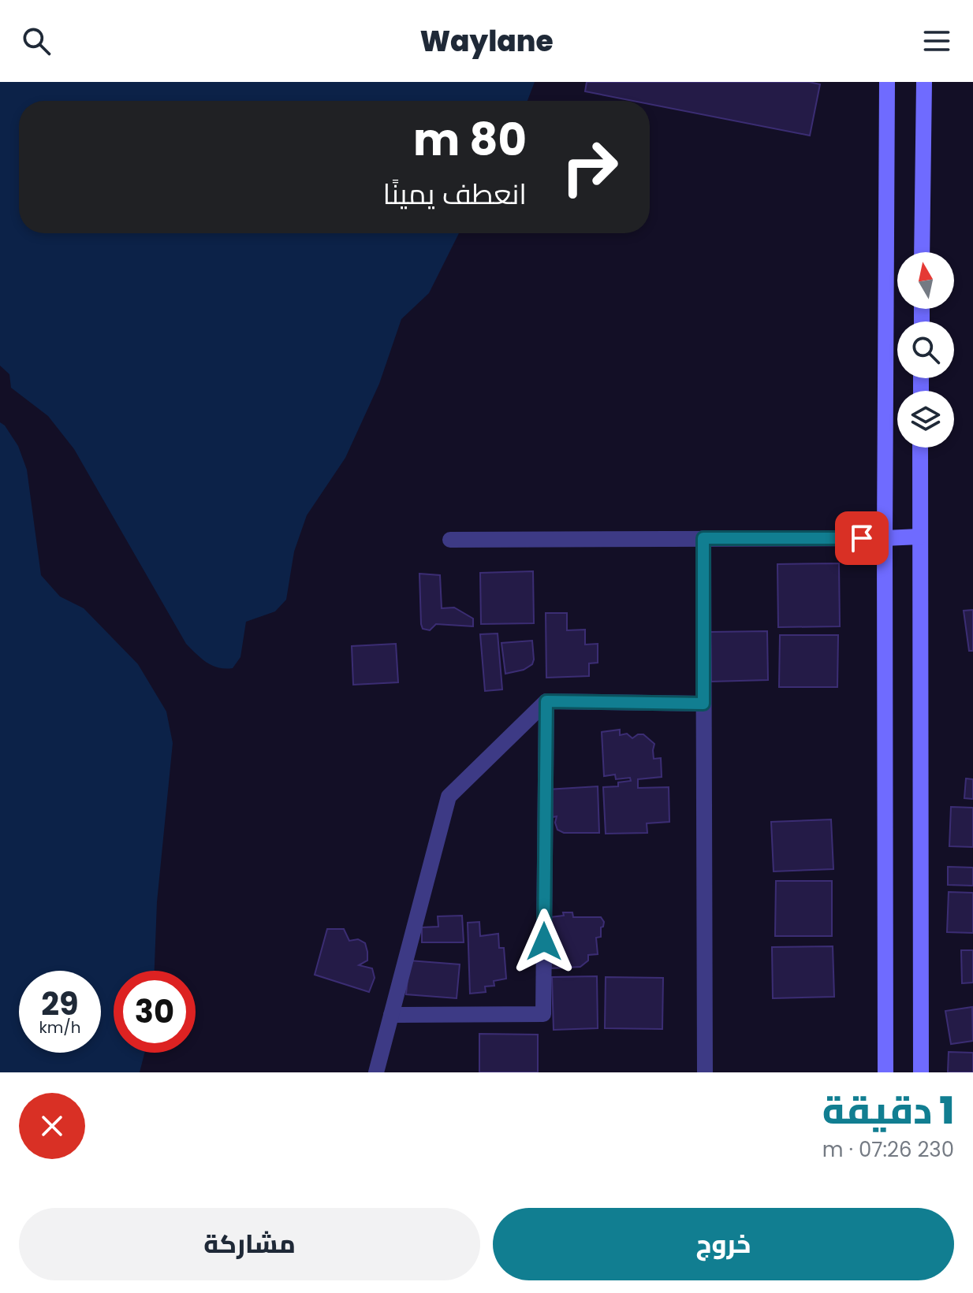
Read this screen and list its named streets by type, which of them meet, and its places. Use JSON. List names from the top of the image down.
{
  "north": "top",
  "page": {
    "header": "Waylane",
    "turn": ["80 m", "انعطف يمينًا"],
    "speed": "29 km/h",
    "limit": "30",
    "heading": ["1 دقيقة", "230 m · 07:26"],
    "buttons": ["خروج", "مشاركة"]
  }
}
